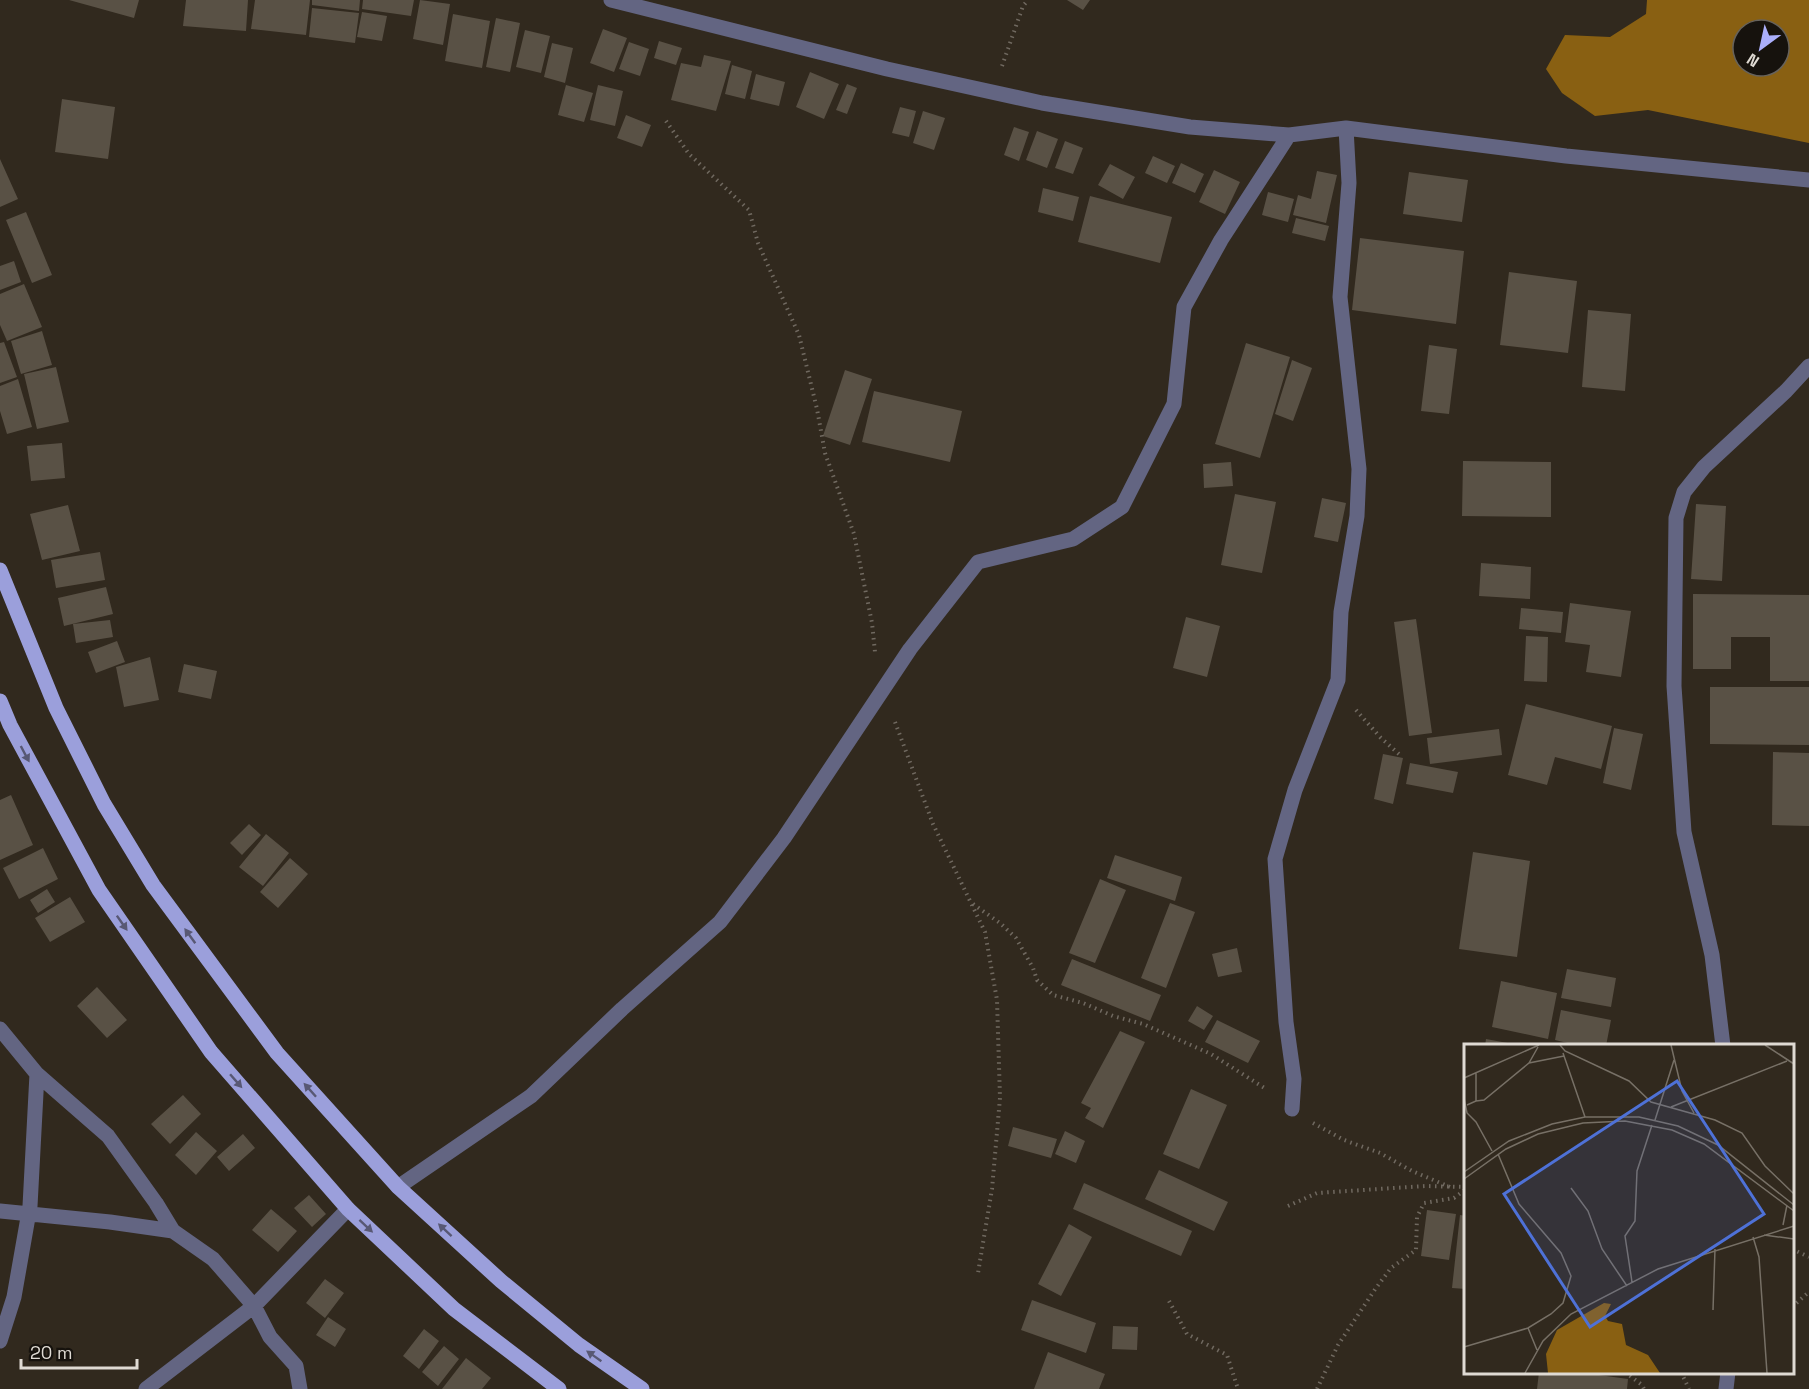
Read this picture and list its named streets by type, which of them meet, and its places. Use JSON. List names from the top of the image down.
{
  "scale_bar": "20 m",
  "north": "bottom left"
}
